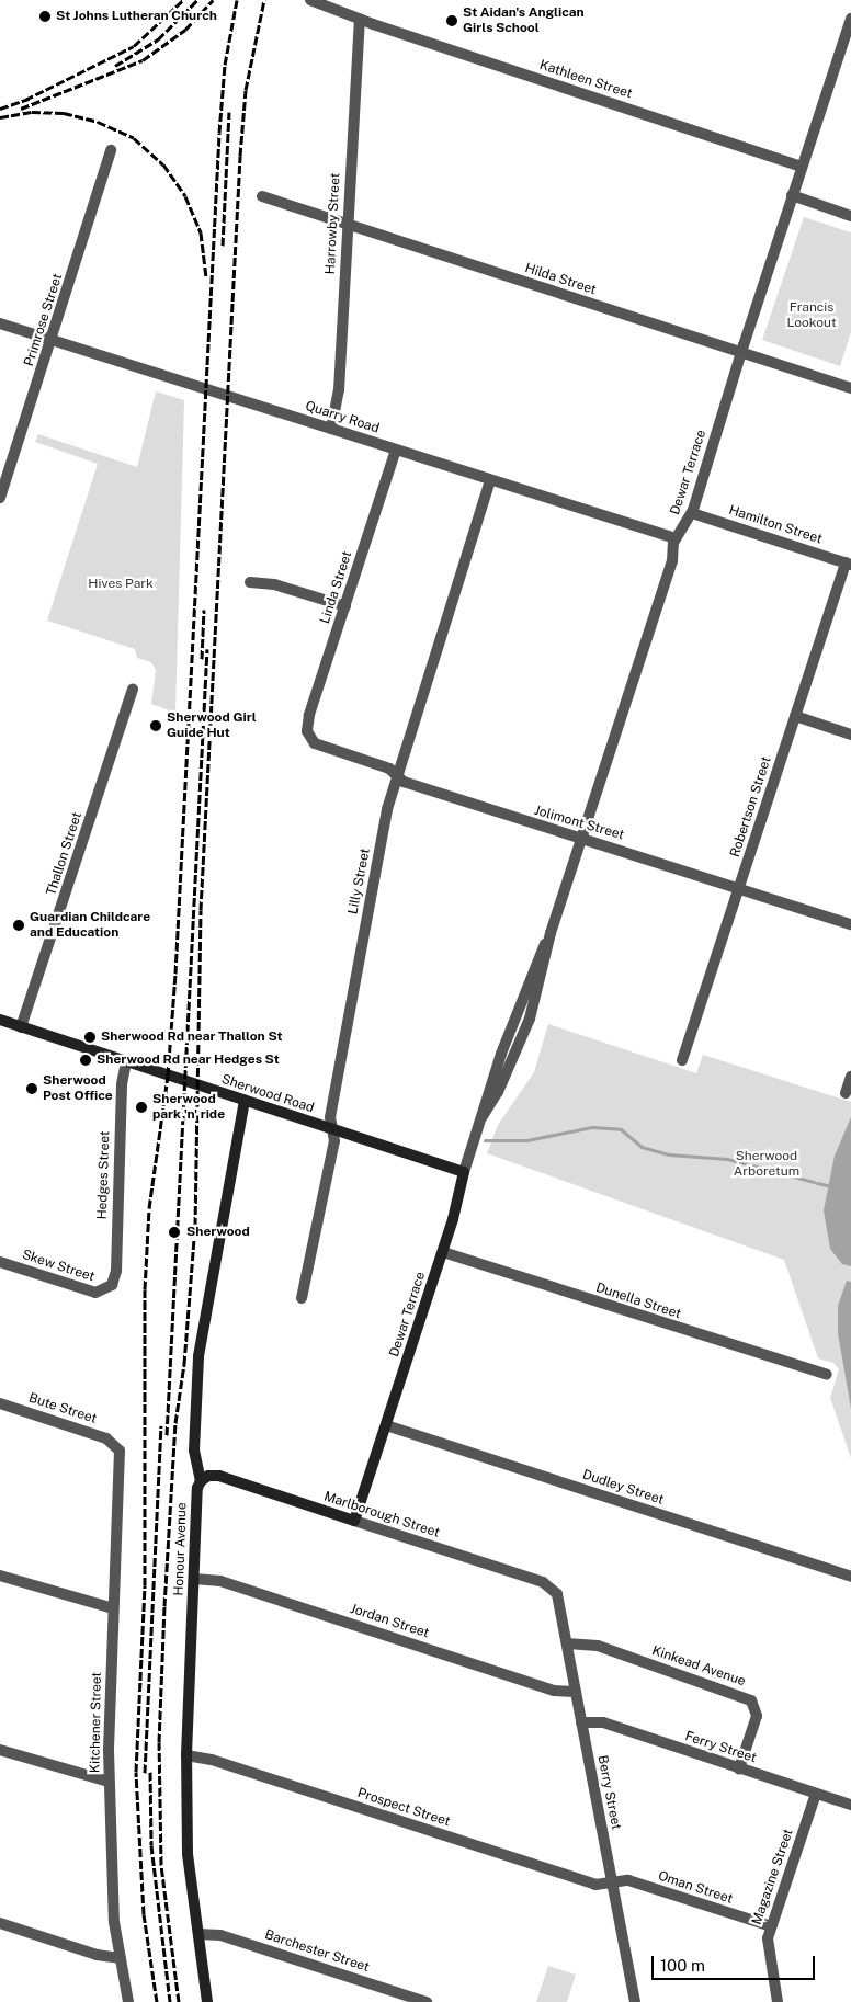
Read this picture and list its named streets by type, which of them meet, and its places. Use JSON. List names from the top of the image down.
{
  "streets": {
    "street": [
      "Kathleen Street",
      "Harrowby Street",
      "Hilda Street",
      "Primrose Street",
      "Quarry Road",
      "Dewar Terrace",
      "Hamilton Street",
      "Linda Street",
      "Robertson Street",
      "Jolimont Street",
      "Thallon Street",
      "Lilly Street",
      "Sherwood Road",
      "Hedges Street",
      "Skew Street",
      "Dunella Street",
      "Bute Street",
      "Dudley Street",
      "Marlborough Street",
      "Honour Avenue",
      "Jordan Street",
      "Kinkead Avenue",
      "Kitchener Street",
      "Ferry Street",
      "Berry Street",
      "Prospect Street",
      "Magazine Street",
      "Oman Street",
      "Barchester Street"
    ]
  },
  "crossings": [
    ["Kathleen Street", "Harrowby Street"],
    ["Kathleen Street", "Dewar Terrace"],
    ["Harrowby Street", "Hilda Street"],
    ["Harrowby Street", "Quarry Road"],
    ["Hilda Street", "Dewar Terrace"],
    ["Primrose Street", "Quarry Road"],
    ["Quarry Road", "Dewar Terrace"],
    ["Quarry Road", "Linda Street"],
    ["Quarry Road", "Lilly Street"],
    ["Dewar Terrace", "Hamilton Street"],
    ["Dewar Terrace", "Jolimont Street"],
    ["Dewar Terrace", "Sherwood Road"],
    ["Dewar Terrace", "Dunella Street"],
    ["Dewar Terrace", "Dudley Street"],
    ["Dewar Terrace", "Marlborough Street"],
    ["Hamilton Street", "Robertson Street"],
    ["Linda Street", "Jolimont Street"],
    ["Robertson Street", "Jolimont Street"],
    ["Jolimont Street", "Lilly Street"],
    ["Thallon Street", "Sherwood Road"],
    ["Lilly Street", "Sherwood Road"],
    ["Sherwood Road", "Hedges Street"],
    ["Sherwood Road", "Honour Avenue"],
    ["Hedges Street", "Skew Street"],
    ["Bute Street", "Kitchener Street"],
    ["Marlborough Street", "Honour Avenue"],
    ["Marlborough Street", "Berry Street"],
    ["Honour Avenue", "Jordan Street"],
    ["Honour Avenue", "Prospect Street"],
    ["Honour Avenue", "Barchester Street"],
    ["Jordan Street", "Berry Street"],
    ["Kinkead Avenue", "Ferry Street"],
    ["Kinkead Avenue", "Berry Street"],
    ["Ferry Street", "Berry Street"],
    ["Ferry Street", "Magazine Street"],
    ["Berry Street", "Prospect Street"],
    ["Berry Street", "Oman Street"],
    ["Prospect Street", "Oman Street"],
    ["Magazine Street", "Oman Street"]
  ],
  "parks": ["Francis Lookout", "Hives Park", "Sherwood Arboretum"],
  "places": [
    "St Johns Lutheran Church",
    "St Aidan's Anglican Girls School",
    "Sherwood Girl Guide Hut",
    "Guardian Childcare and Education",
    "Sherwood Rd near Thallon St",
    "Sherwood Rd near Hedges St",
    "Sherwood Post Office",
    "Sherwood park 'n' ride",
    "Sherwood"
  ],
  "scale_bar": "100 m"
}
